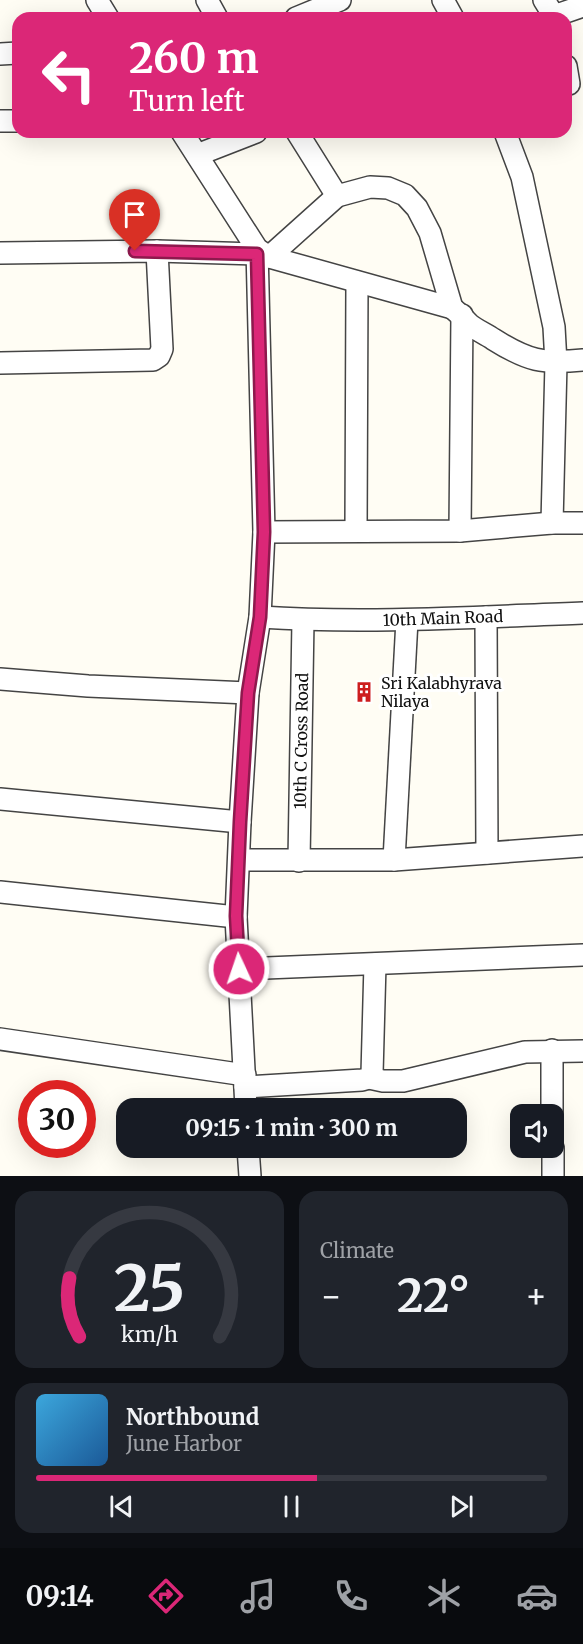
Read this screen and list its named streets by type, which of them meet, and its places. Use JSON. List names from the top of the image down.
{
  "streets": {
    "street": ["10th Main Road", "10th C Cross Road"]
  },
  "crossings": [
    ["10th Main Road", "10th C Cross Road"]
  ],
  "places": {
    "building": ["Sri Kalabhyrava Nilaya"]
  },
  "page": {
    "turn": ["260 m", "Turn left"],
    "limit": "30",
    "trip": "09:15 · 1 min · 300 m",
    "tile": "Climate",
    "heat": ["−", "22°", "+"],
    "song": ["Northbound", "June Harbor"],
    "tabs": "09:14",
    "gauge": ["25", "km/h"]
  }
}
